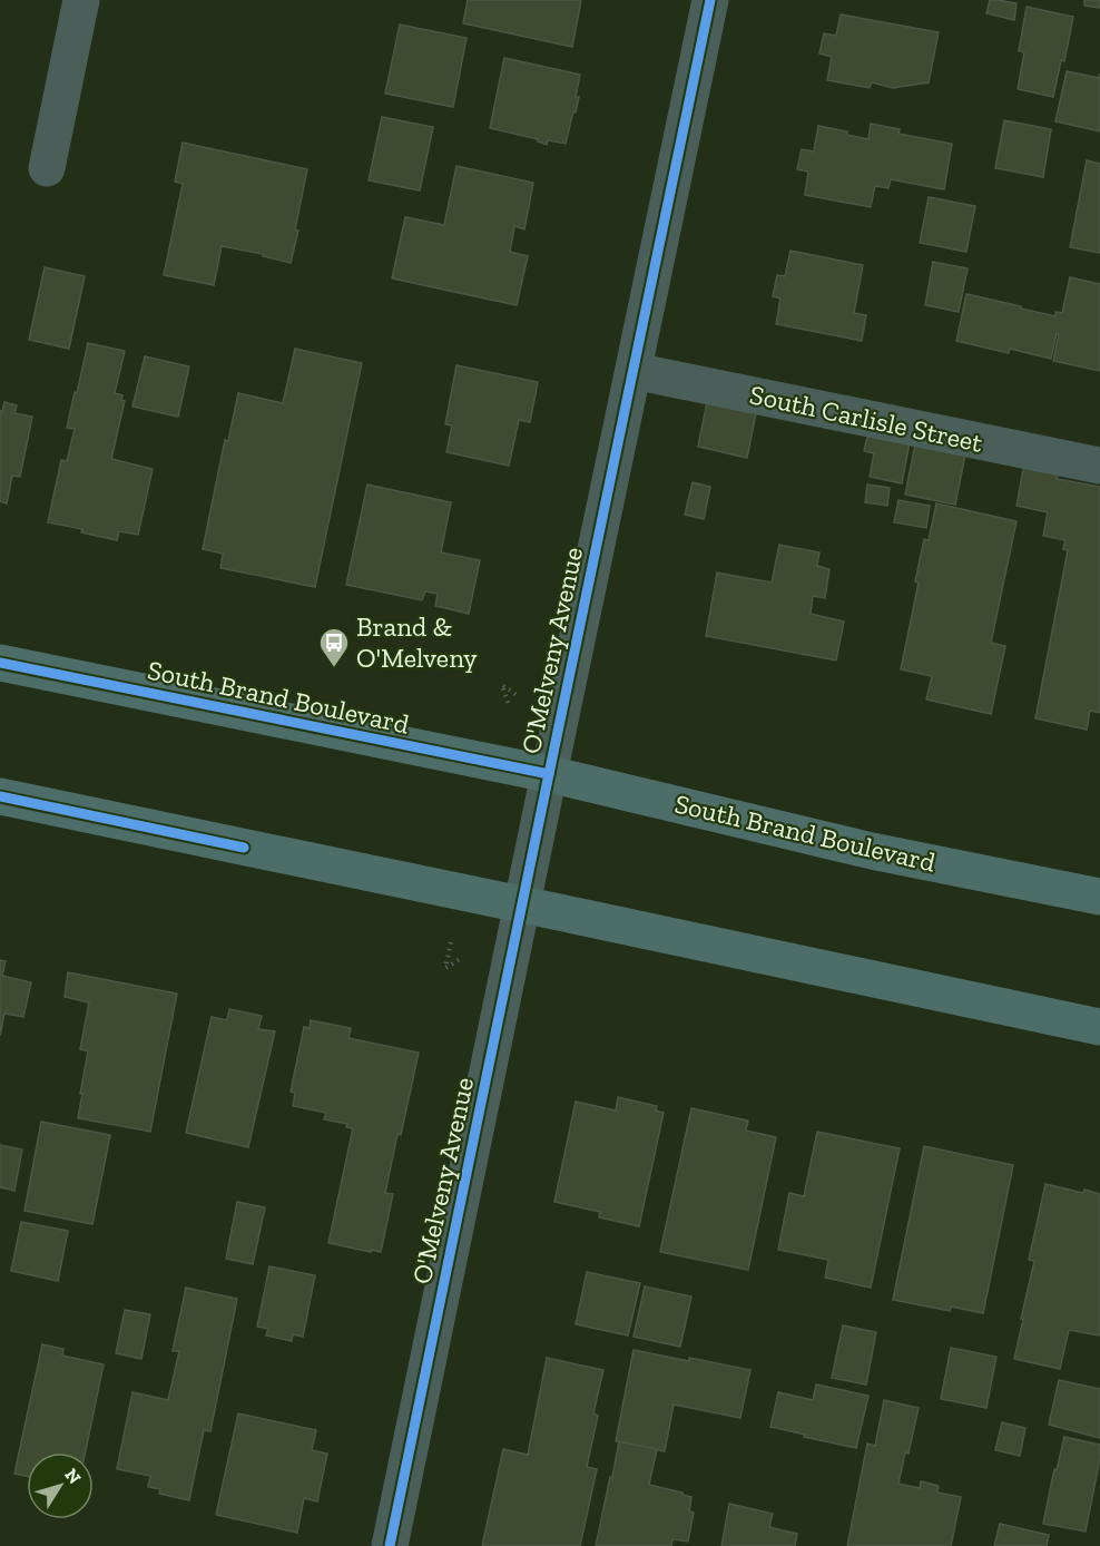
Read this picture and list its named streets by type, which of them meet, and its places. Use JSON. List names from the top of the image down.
{
  "streets": {
    "main road": ["South Brand Boulevard"],
    "street": ["South Carlisle Street", "O'Melveny Avenue"]
  },
  "crossings": [
    ["South Carlisle Street", "O'Melveny Avenue"],
    ["O'Melveny Avenue", "South Brand Boulevard"]
  ],
  "places": {
    "bus stop": ["Brand & O'Melveny"]
  },
  "north": "top right"
}
